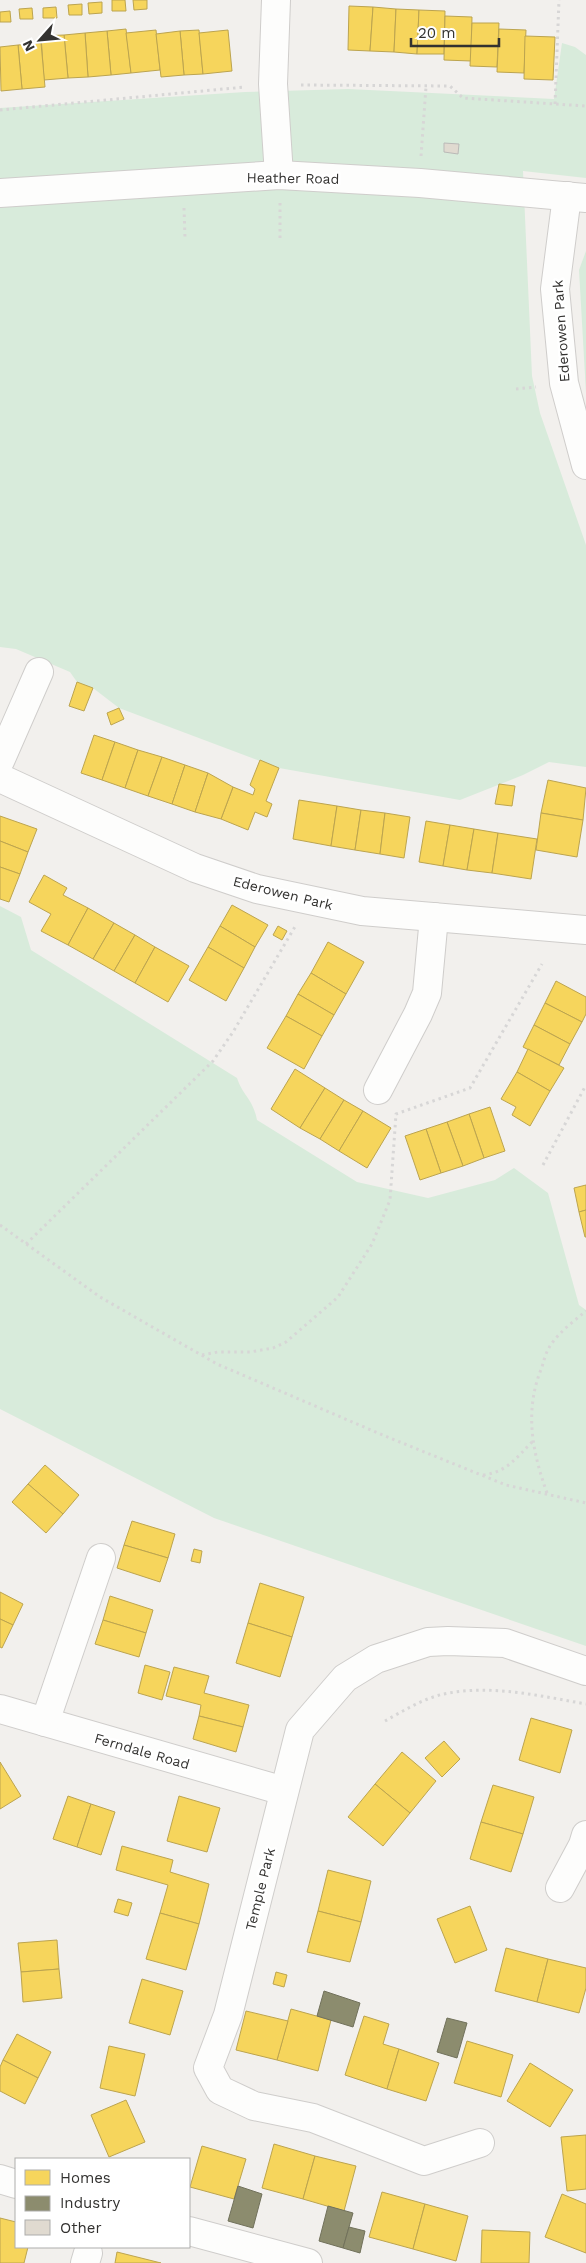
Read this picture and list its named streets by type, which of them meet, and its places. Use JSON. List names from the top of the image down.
{
  "streets": {
    "street": [
      "Heather Road",
      "Ederowen Park",
      "Ferndale Road",
      "Temple Park"
    ]
  },
  "crossings": [
    ["Heather Road", "Ederowen Park"],
    ["Ferndale Road", "Temple Park"]
  ],
  "legend": ["Homes", "Industry", "Other"],
  "scale_bar": "20 m",
  "north": "bottom left"
}
